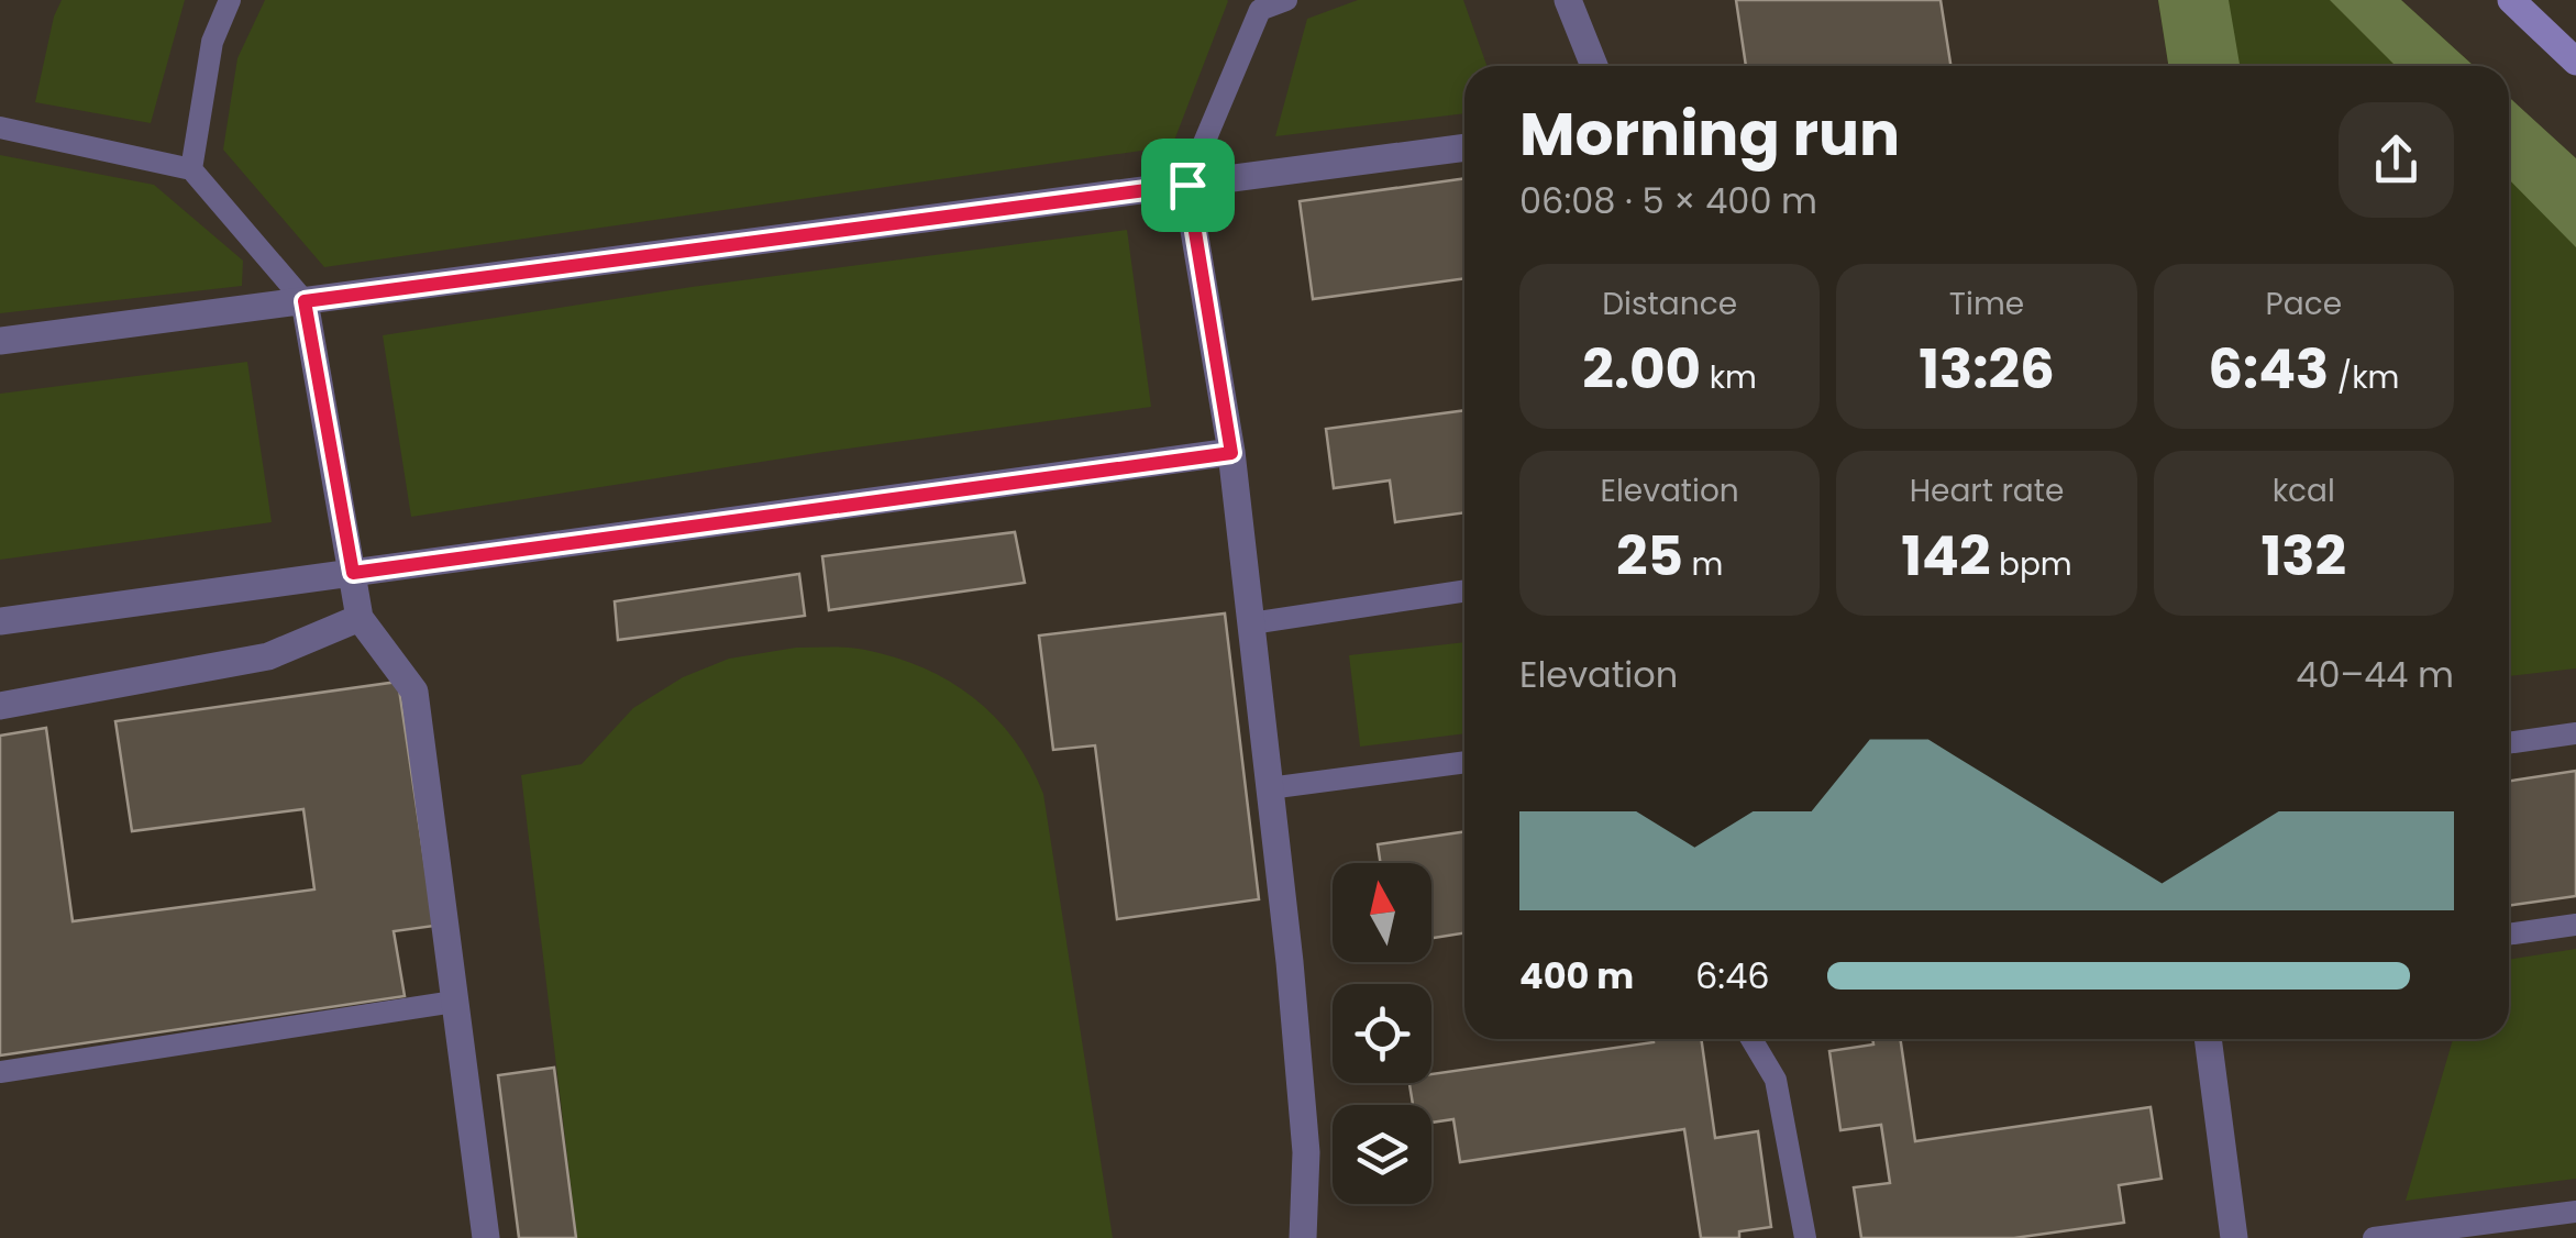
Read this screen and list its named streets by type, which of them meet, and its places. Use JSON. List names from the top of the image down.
{
  "north": "top",
  "page": {
    "heading": ["Morning run", "06:08 · 5 × 400 m"],
    "stats": [
      ["Distance", "2.00 km"],
      ["Time", "13:26"],
      ["Pace", "6:43 /km"],
      ["Elevation", "25 m"],
      ["Heart rate", "142 bpm"],
      ["kcal", "132"]
    ],
    "chart": ["Elevation", "40–44 m"],
    "list": [
      {
        "name": "400 m",
        "note": "6:46"
      }
    ]
  }
}
